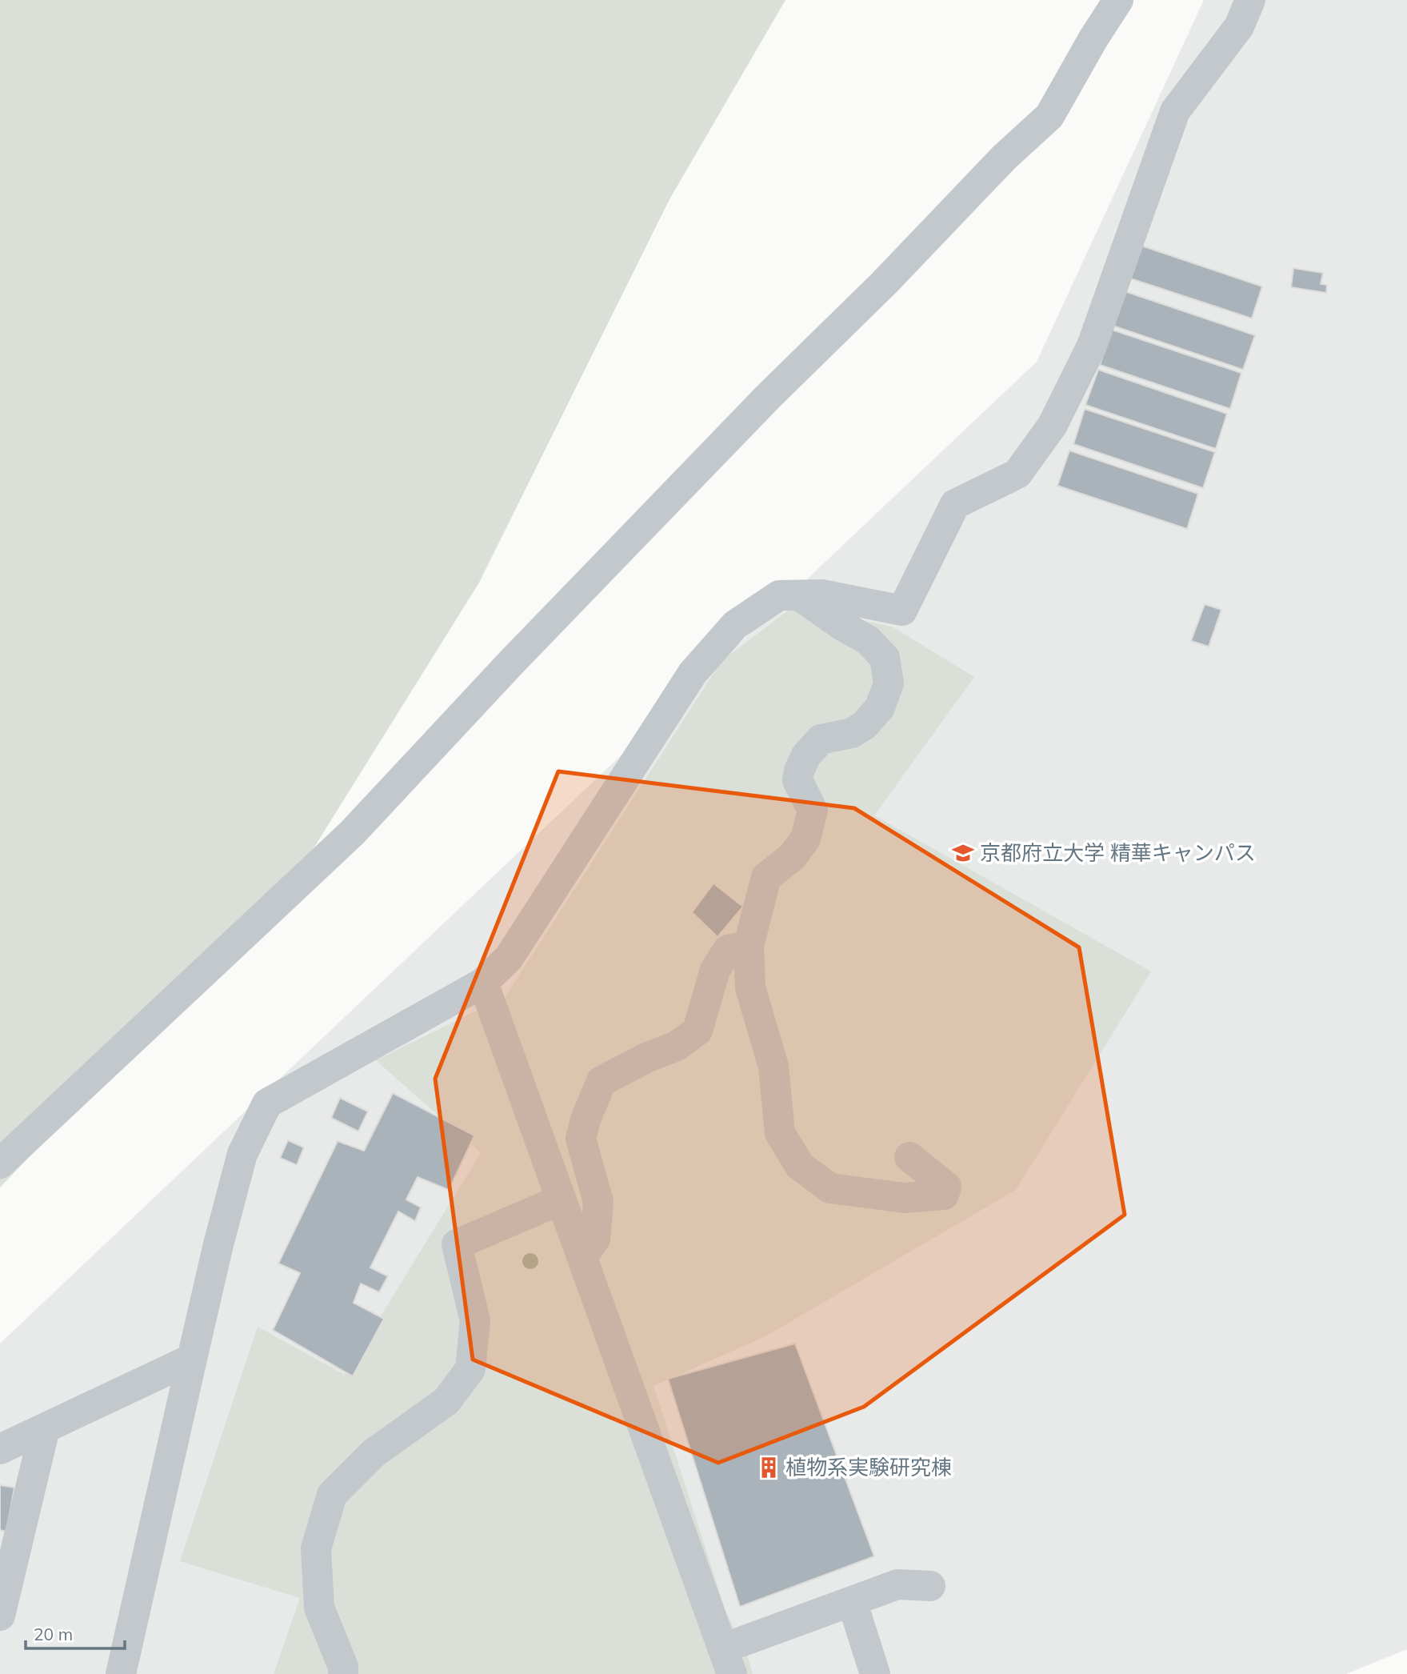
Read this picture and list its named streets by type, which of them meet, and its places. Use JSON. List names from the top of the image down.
{
  "places": {
    "school or university": ["京都府立大学 精華キャンパス"],
    "building": ["植物系実験研究棟"]
  },
  "scale_bar": "20 m"
}
